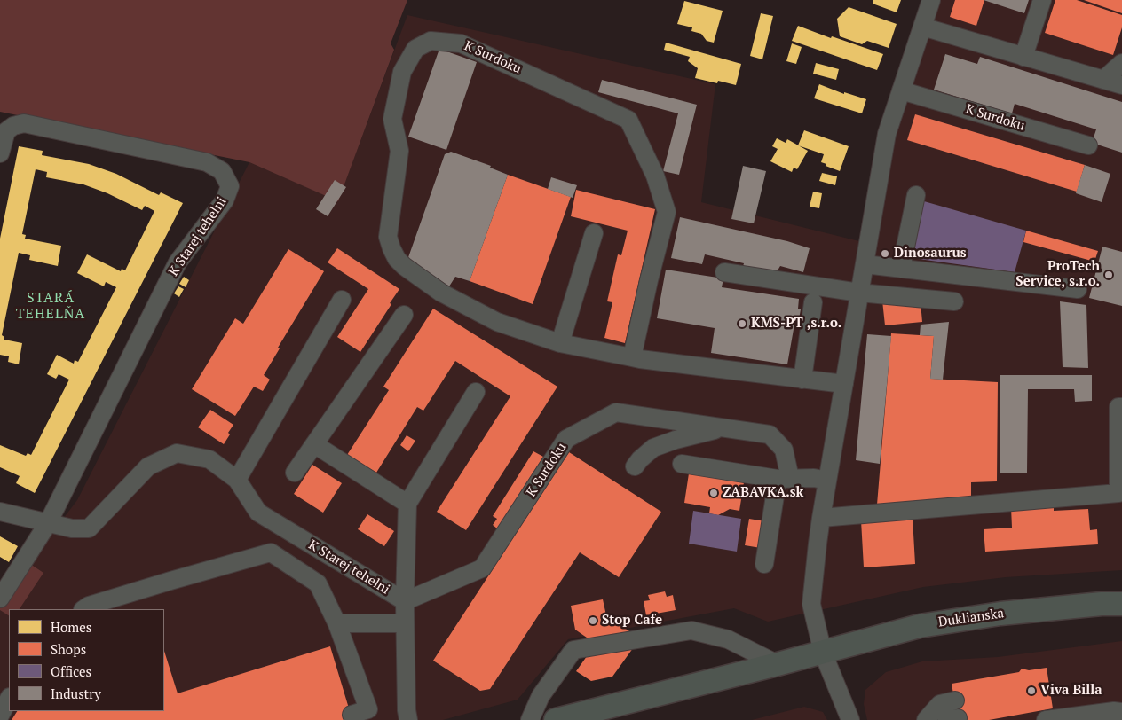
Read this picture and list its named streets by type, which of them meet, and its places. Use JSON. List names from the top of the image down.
{
  "streets": {
    "main road": ["Duklianska"],
    "street": ["K Surdoku", "K Starej tehelni"]
  },
  "crossings": [
    ["K Surdoku", "K Starej tehelni"]
  ],
  "districts": ["STARÁ TEHELŇA"],
  "places": [
    "Dinosaurus",
    "ProTech Service, s.r.o.",
    "KMS-PT ,s.r.o.",
    "ZABAVKA.sk",
    "Stop Cafe",
    "Viva Billa"
  ],
  "legend": [
    "Homes",
    "Shops",
    "Offices",
    "Industry"
  ]
}
